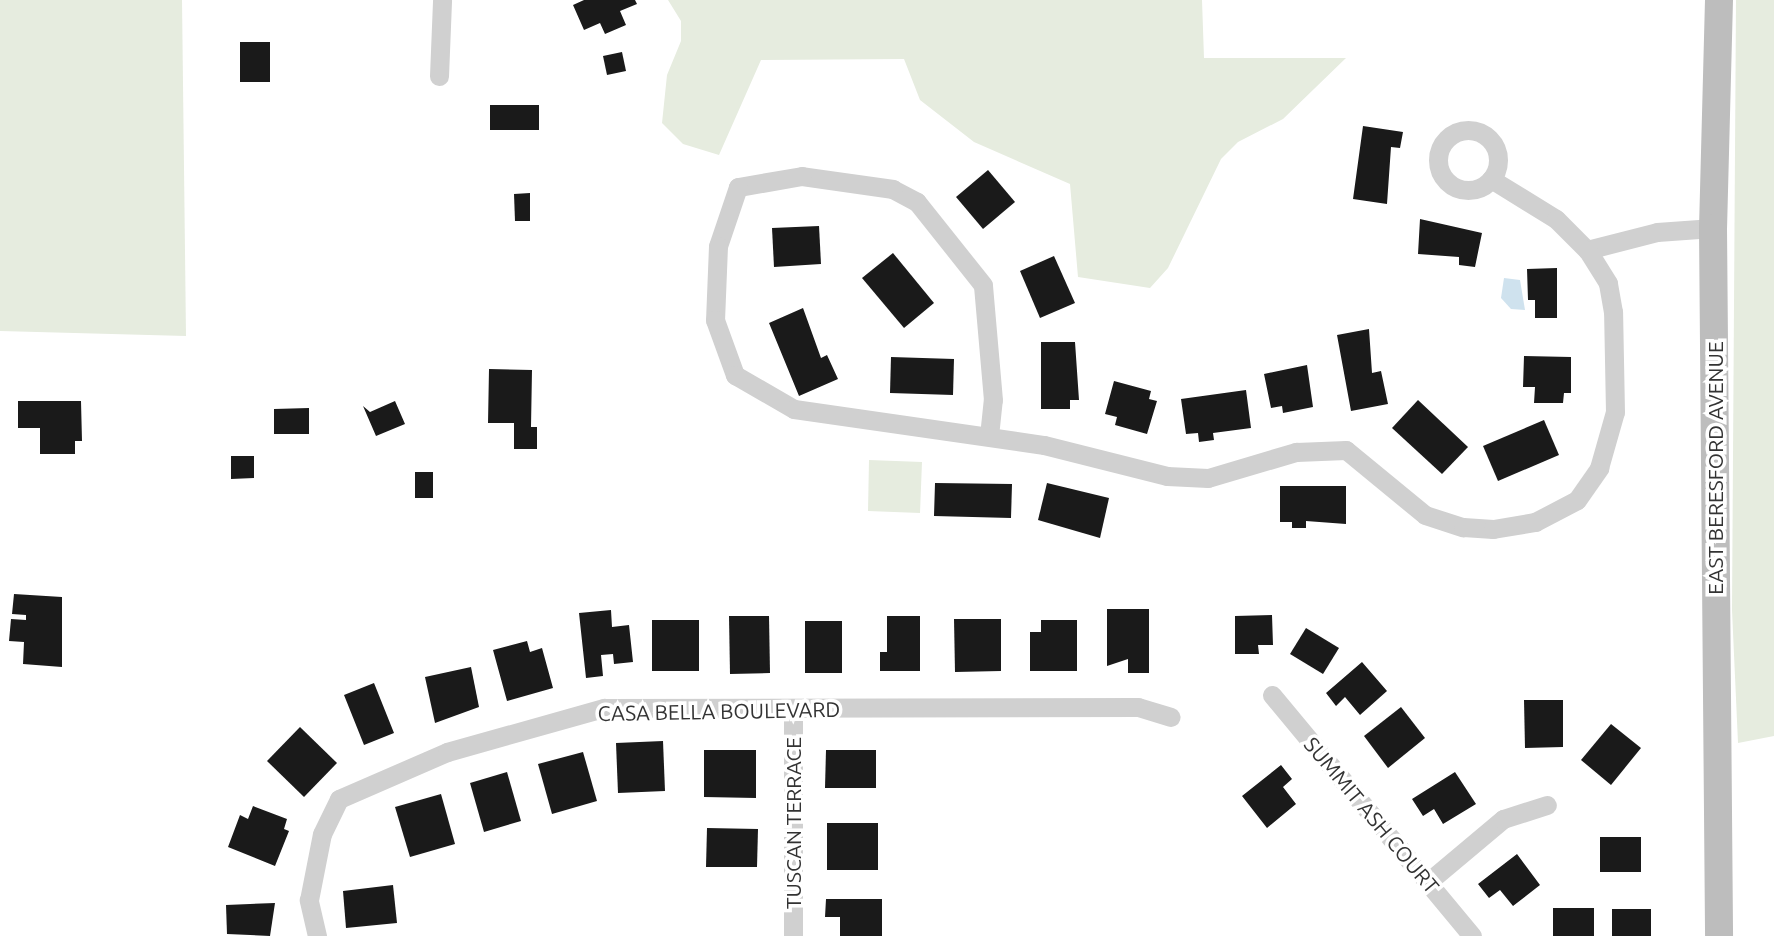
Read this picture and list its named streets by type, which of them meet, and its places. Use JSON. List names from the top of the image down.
{
  "streets": {
    "street": [
      "EAST BERESFORD AVENUE",
      "CASA BELLA BOULEVARD",
      "SUMMIT ASH COURT",
      "TUSCAN TERRACE"
    ]
  },
  "crossings": [
    ["CASA BELLA BOULEVARD", "TUSCAN TERRACE"]
  ]
}
